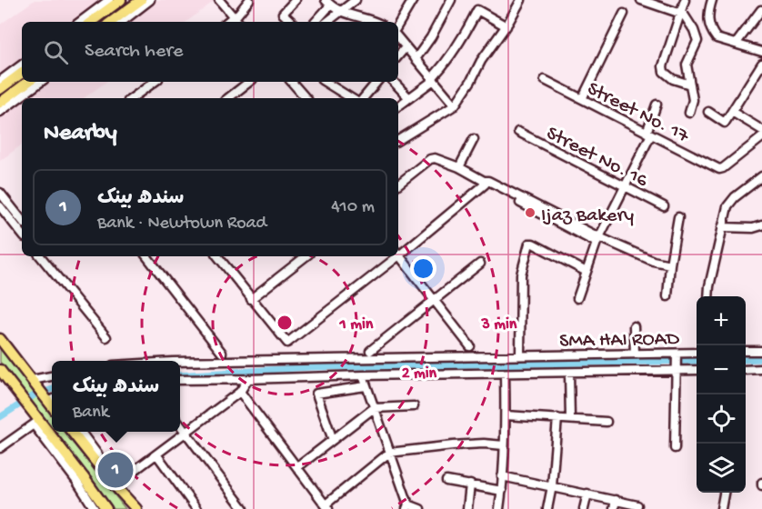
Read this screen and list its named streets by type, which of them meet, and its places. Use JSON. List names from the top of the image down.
{
  "streets": {
    "street": ["Street No. 17", "Street No. 16", "SMA HAI ROAD"]
  },
  "places": ["Ijaz Bakery"],
  "page": {
    "search": "Search here",
    "heading": "Nearby",
    "list": [
      {
        "mark": "1",
        "name": "سندھ بینک",
        "note": "Bank · Newtown Road",
        "value": "410 m"
      }
    ],
    "map_buttons": ["+", "−"],
    "popup": ["سندھ بینک", "Bank"],
    "pins": "1"
  },
  "rings": ["1 min", "3 min", "2 min"]
}
